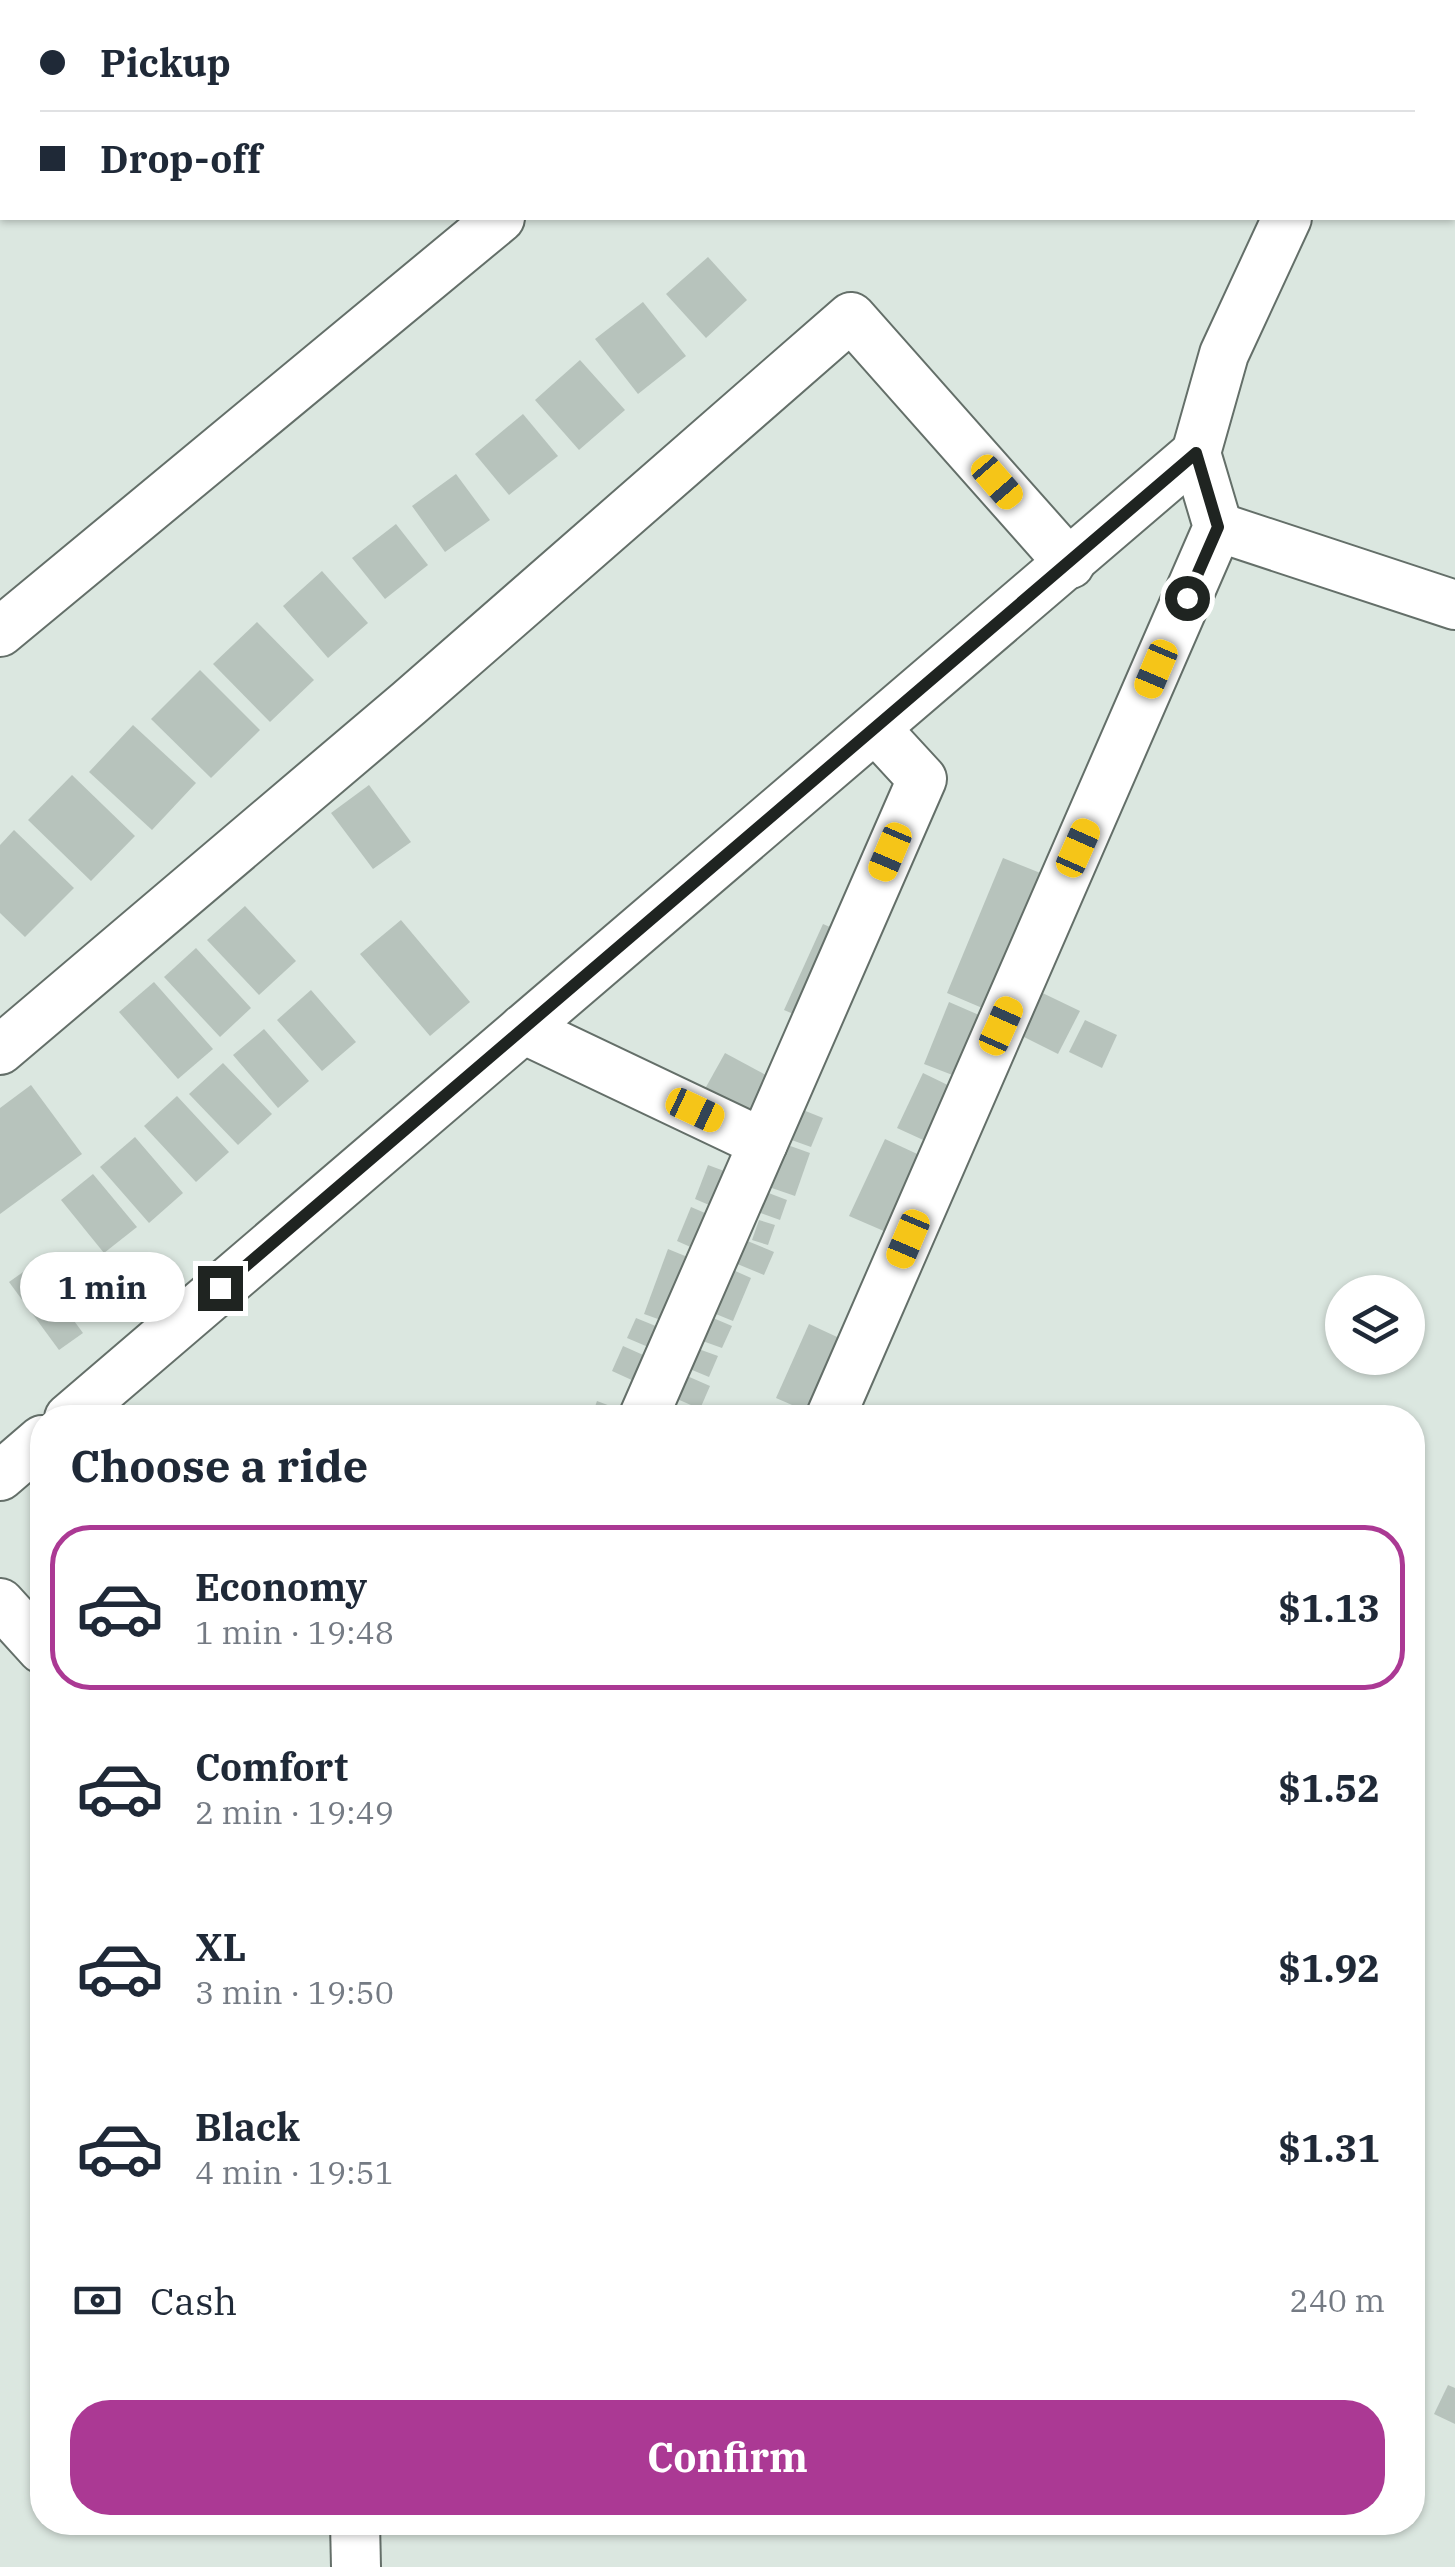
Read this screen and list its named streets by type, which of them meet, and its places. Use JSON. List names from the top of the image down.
{
  "page": {
    "banner": ["Pickup", "Drop-off"],
    "bubble": "1 min",
    "heading": "Choose a ride",
    "list": [
      {
        "name": "Economy",
        "note": "1 min · 19:48",
        "value": "$1.13"
      },
      {
        "name": "Comfort",
        "note": "2 min · 19:49",
        "value": "$1.52"
      },
      {
        "name": "XL",
        "note": "3 min · 19:50",
        "value": "$1.92"
      },
      {
        "name": "Black",
        "note": "4 min · 19:51",
        "value": "$1.31"
      }
    ],
    "pay": ["Cash", "240 m"],
    "buttons": "Confirm"
  }
}
